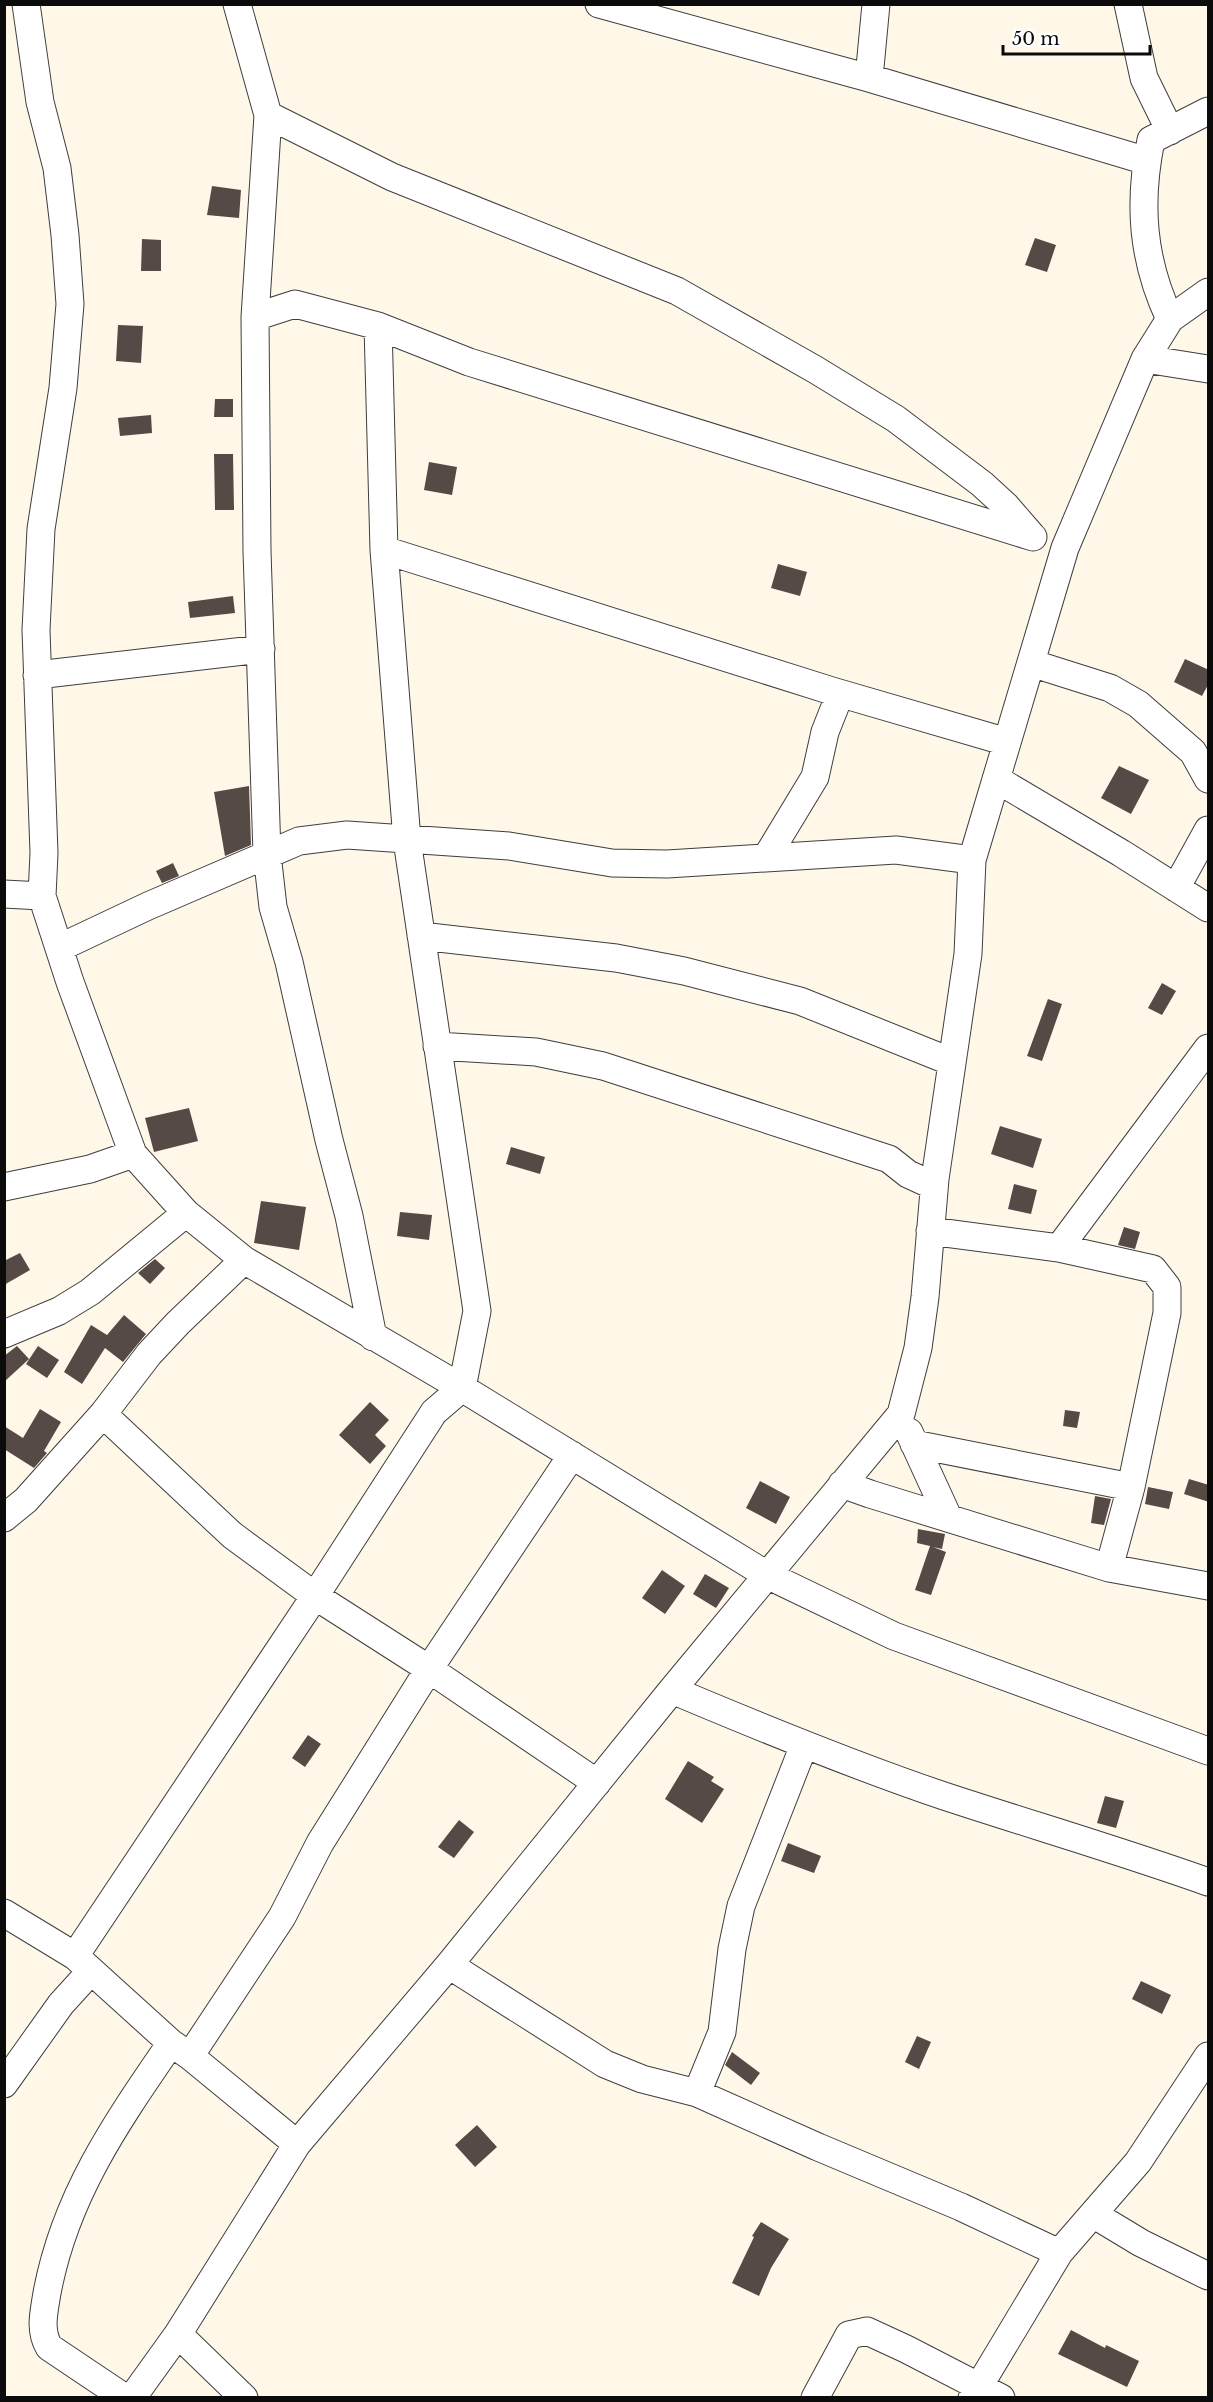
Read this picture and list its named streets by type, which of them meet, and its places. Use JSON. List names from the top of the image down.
{
  "scale_bar": "50 m"
}
